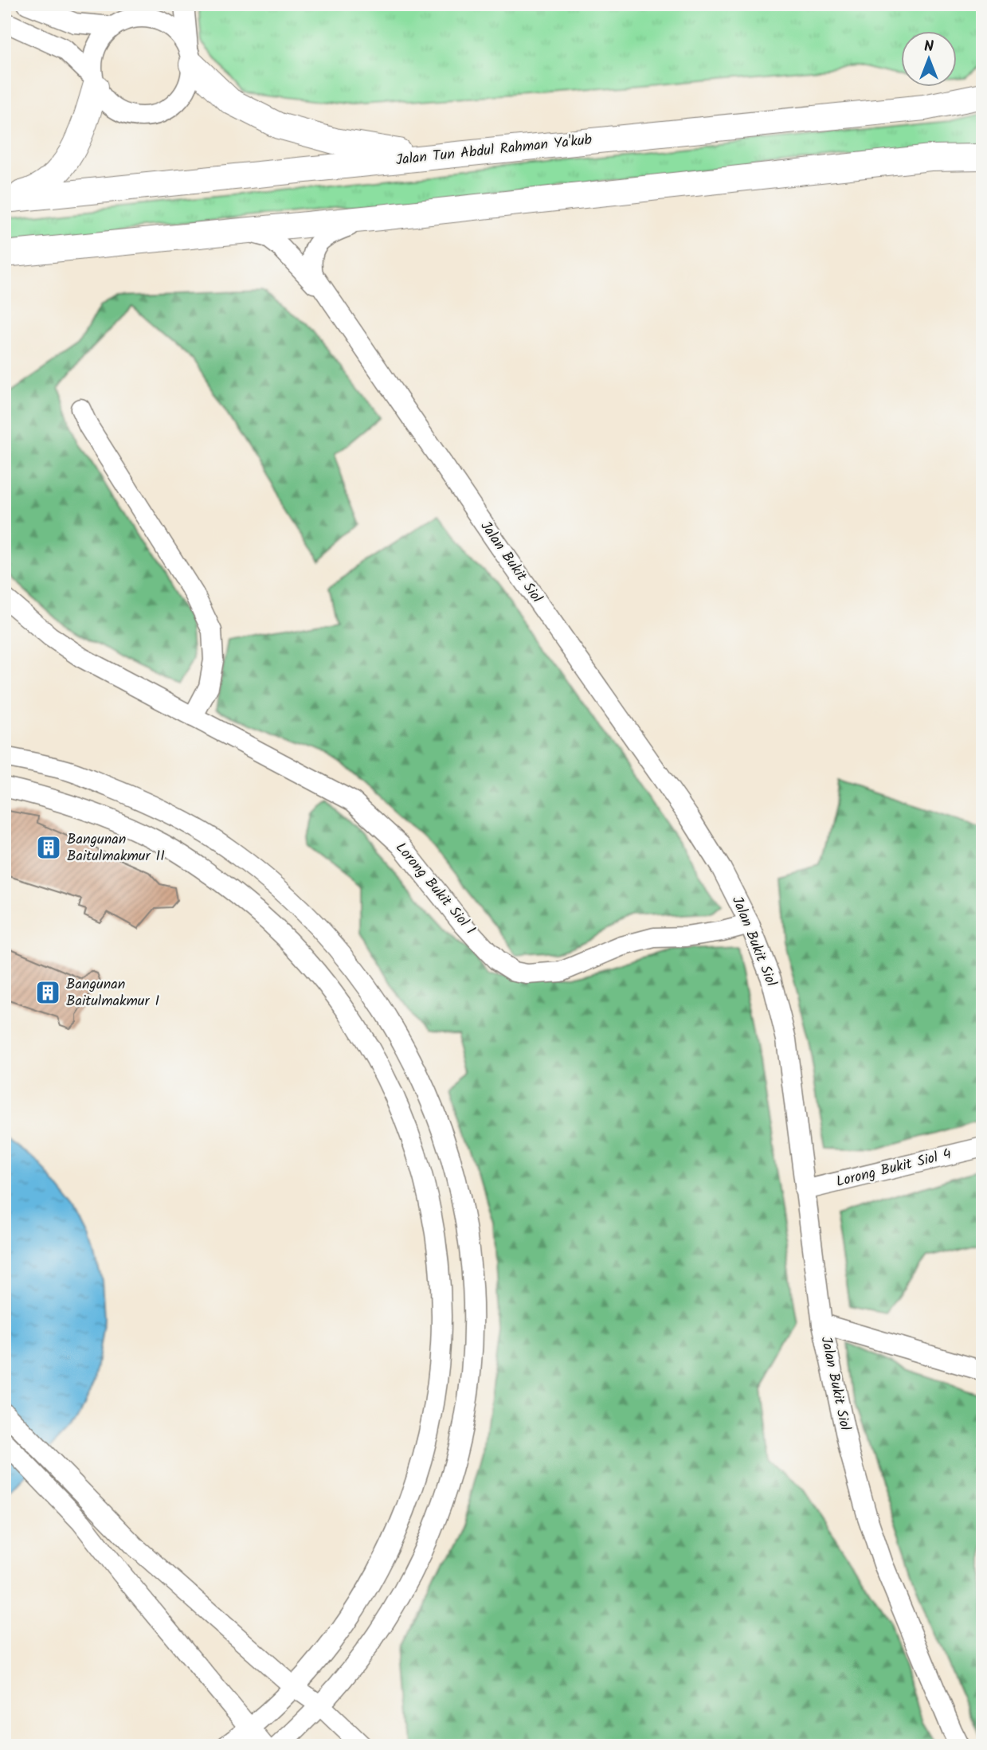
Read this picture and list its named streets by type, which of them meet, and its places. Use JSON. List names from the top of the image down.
{
  "streets": {
    "main road": ["Jalan Tun Abdul Rahman Ya'kub"],
    "street": ["Jalan Bukit Siol", "Lorong Bukit Siol 1", "Lorong Bukit Siol 4"]
  },
  "crossings": [
    ["Jalan Bukit Siol", "Lorong Bukit Siol 1"],
    ["Jalan Bukit Siol", "Lorong Bukit Siol 4"]
  ],
  "places": {
    "building": ["Bangunan Baitulmakmur II", "Bangunan Baitulmakmur I"]
  },
  "north": "top"
}
